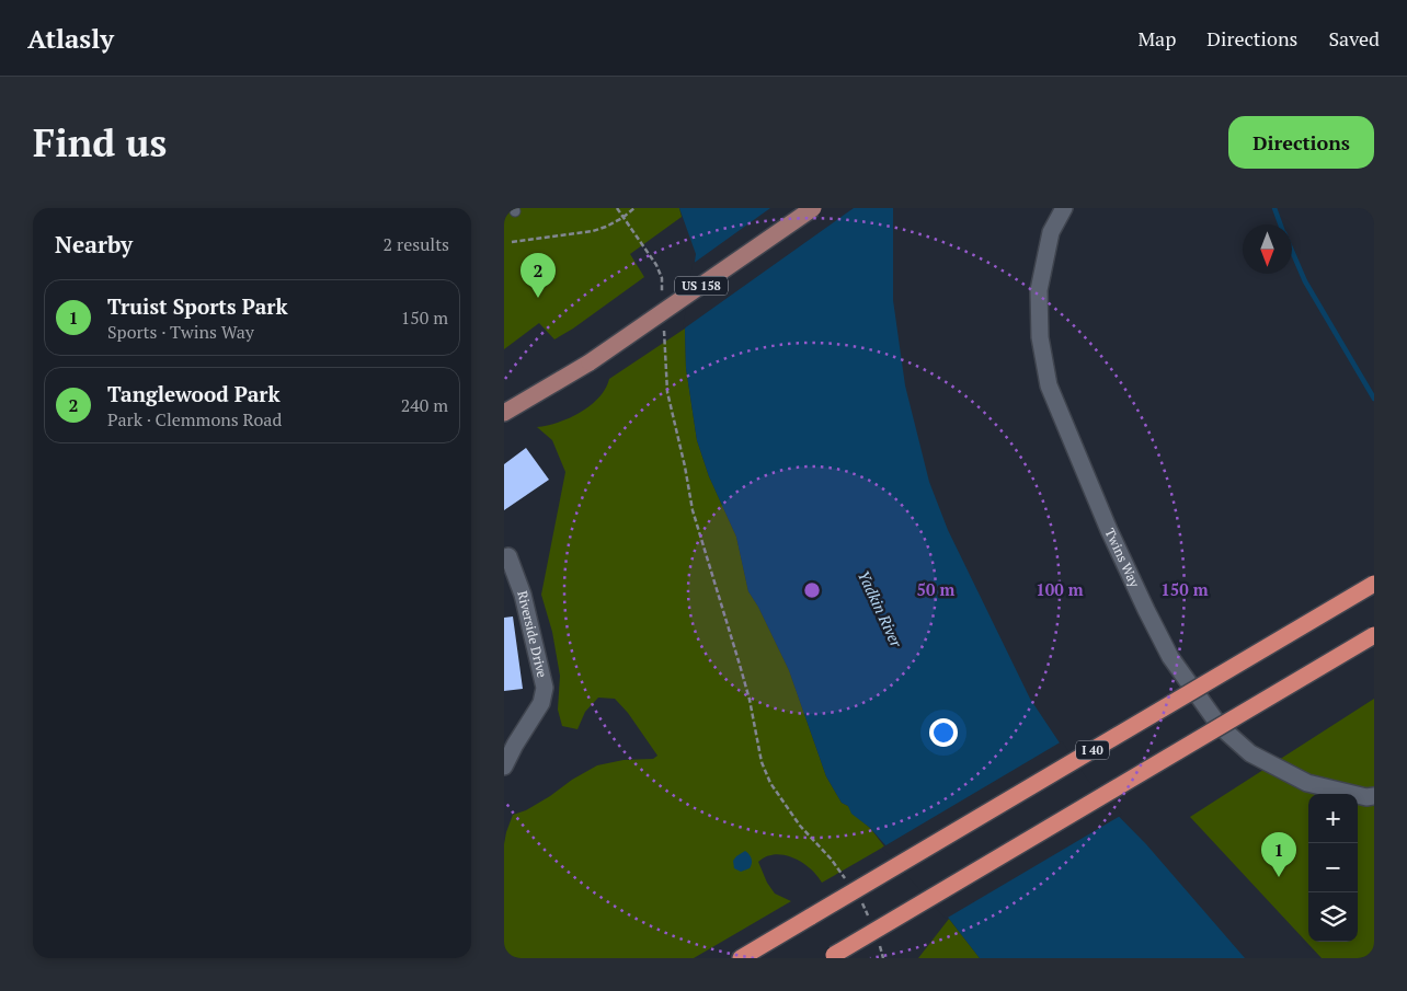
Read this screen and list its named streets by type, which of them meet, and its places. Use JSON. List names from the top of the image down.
{
  "streets": {
    "highway": ["I 40"],
    "main road": ["US 158"],
    "street": ["Twins Way", "Riverside Drive"]
  },
  "water": ["Yadkin River"],
  "north": "bottom",
  "page": {
    "header": "Atlasly",
    "nav": ["Map", "Directions", "Saved"],
    "buttons": "Directions",
    "title": "Find us",
    "heading": ["Nearby", "2 results"],
    "pins": ["2", "1"],
    "list": [
      {
        "mark": "1",
        "name": "Truist Sports Park",
        "note": "Sports · Twins Way",
        "value": "150 m"
      },
      {
        "mark": "2",
        "name": "Tanglewood Park",
        "note": "Park · Clemmons Road",
        "value": "240 m"
      }
    ],
    "map_buttons": ["+", "−"]
  },
  "rings": ["50 m", "100 m", "150 m"]
}
